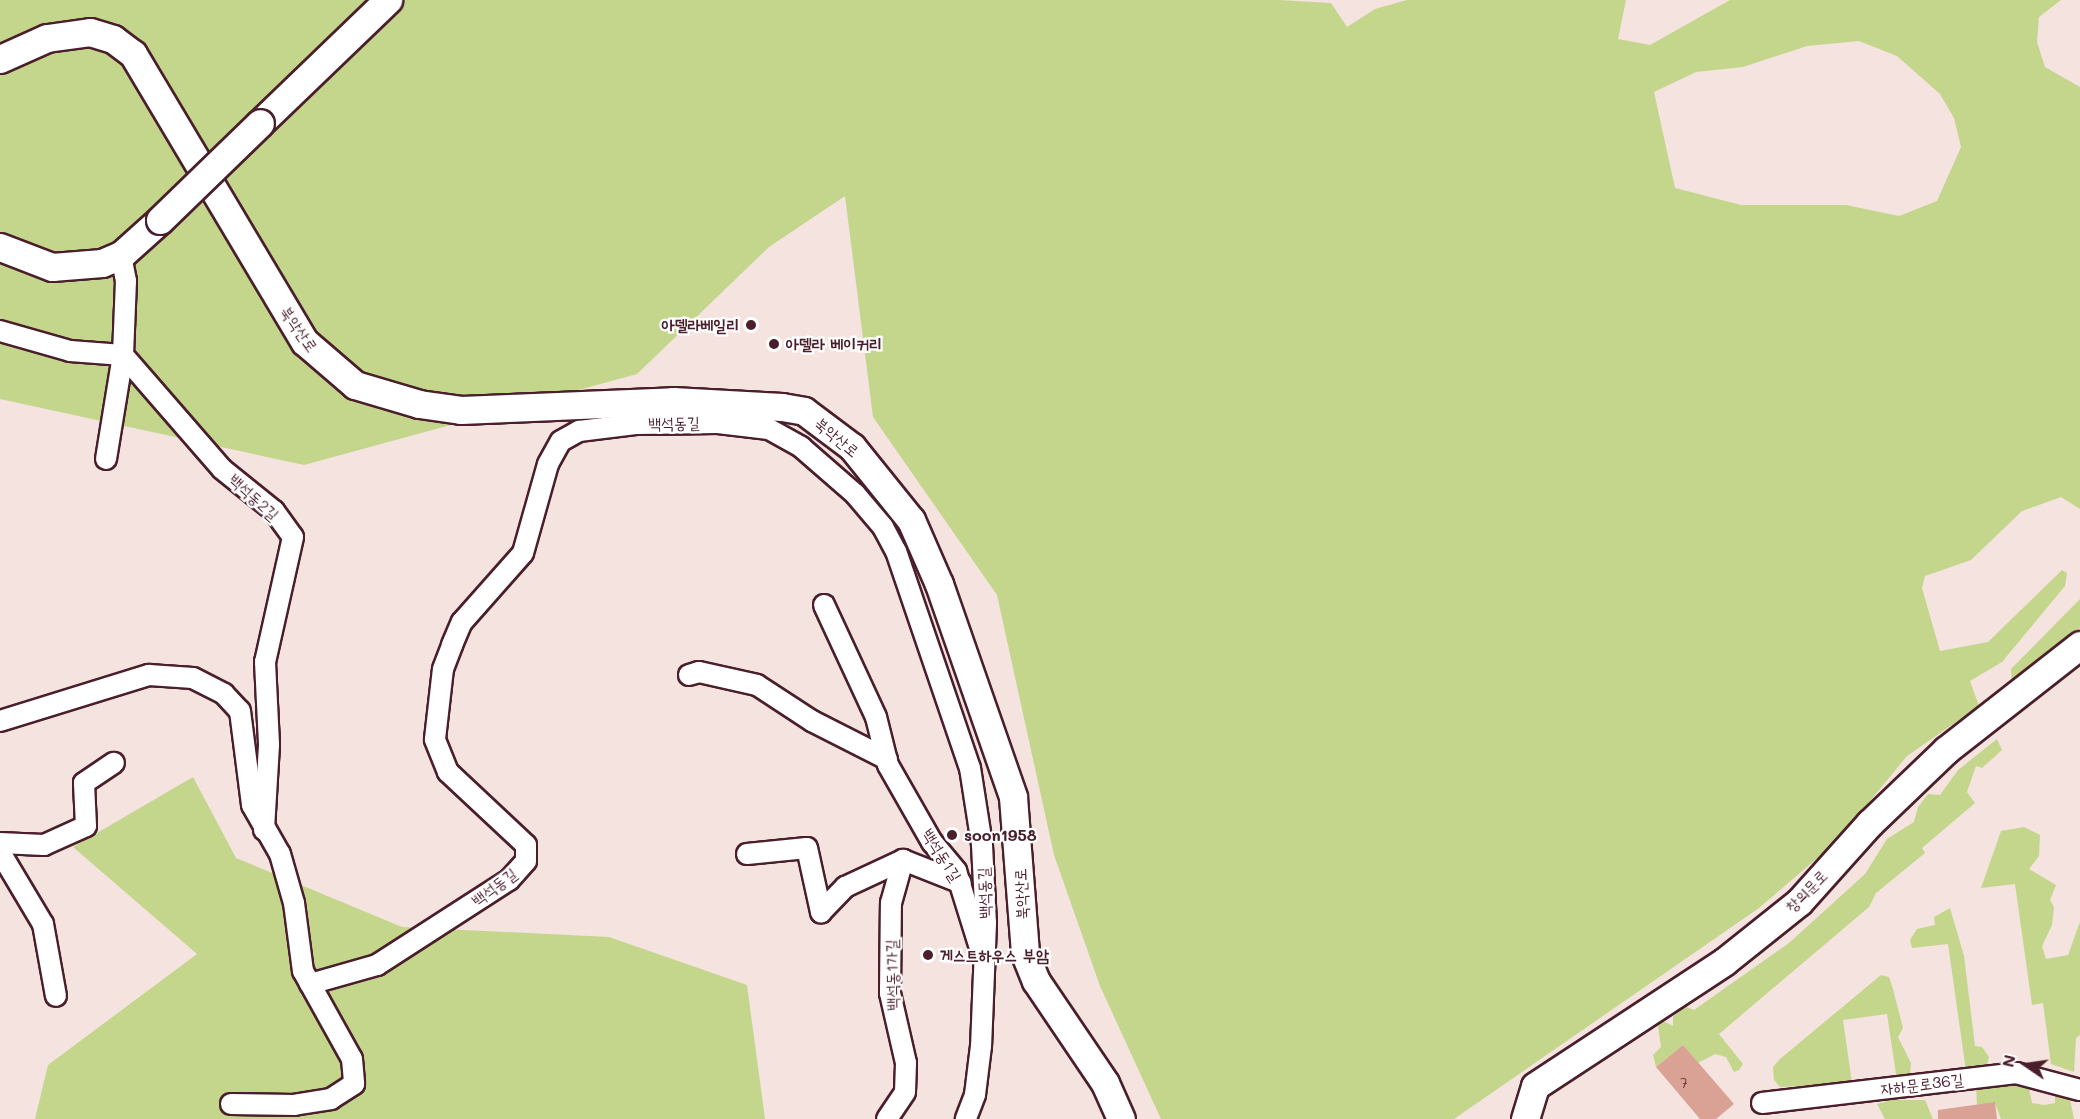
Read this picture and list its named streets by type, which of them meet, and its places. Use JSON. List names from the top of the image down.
{
  "streets": {
    "street": [
      "북악산로",
      "백석동길",
      "백석동2길",
      "백석동1길",
      "창의문로",
      "백석동1가길",
      "자하문로36길"
    ]
  },
  "crossings": [
    ["백석동길", "백석동1길"]
  ],
  "places": [
    "아델라베일리",
    "아델라 베이커리",
    "soon1958",
    "게스트하우스 부암"
  ],
  "house_numbers": ["7"],
  "north": "left"
}
